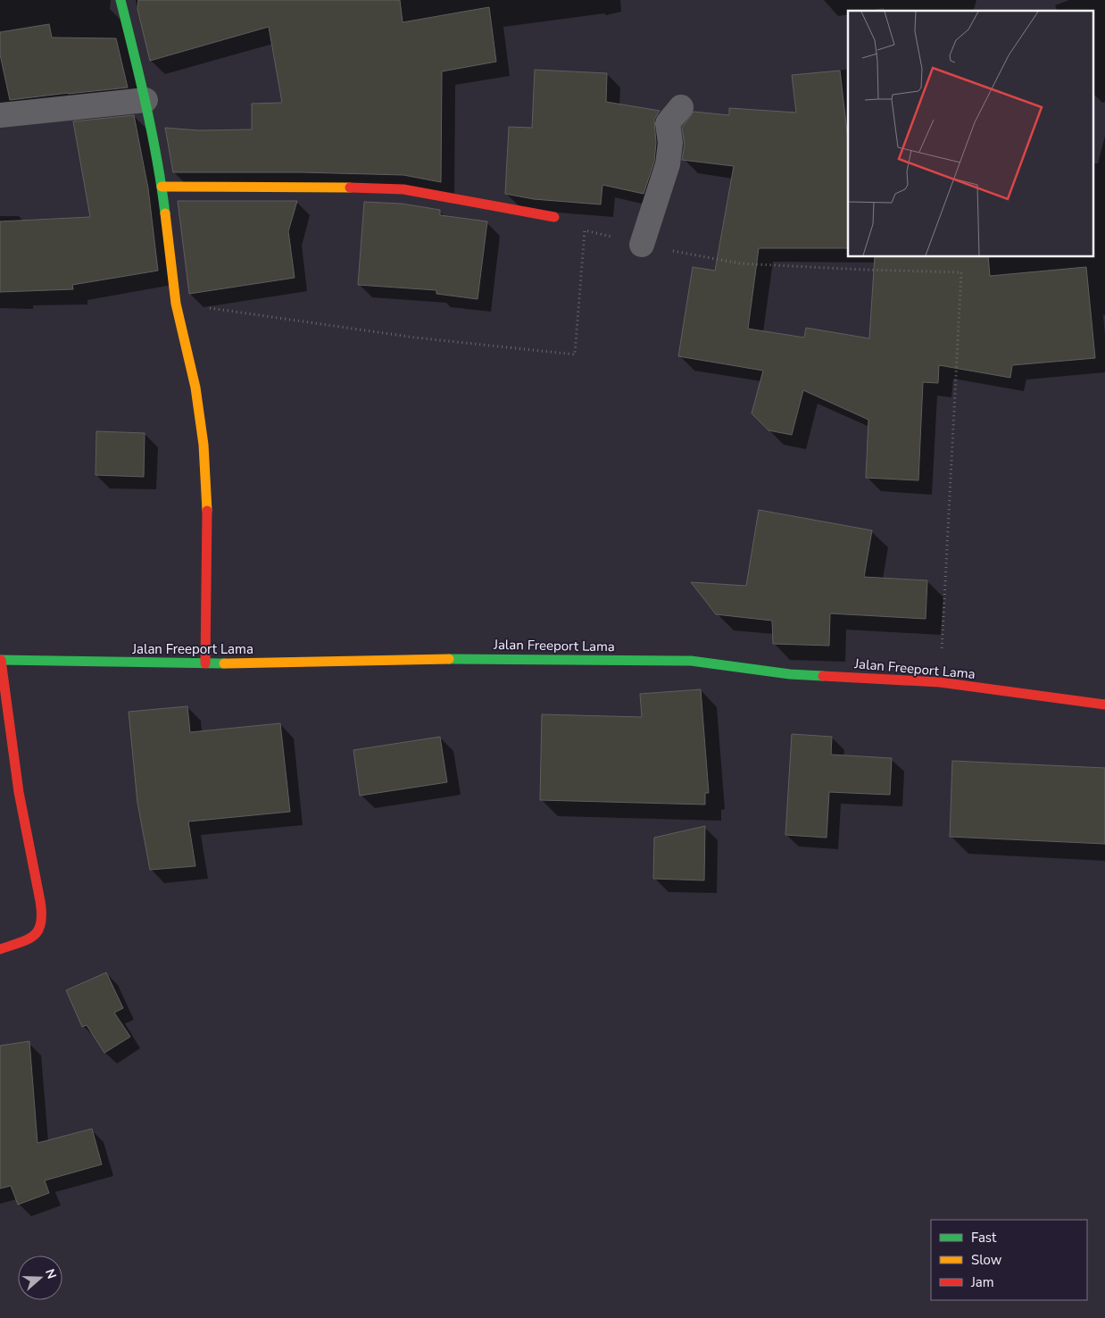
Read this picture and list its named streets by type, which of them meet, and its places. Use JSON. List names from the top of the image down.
{
  "streets": {
    "street": ["Jalan Freeport Lama"]
  },
  "legend": ["Fast", "Slow", "Jam"],
  "north": "right"
}
